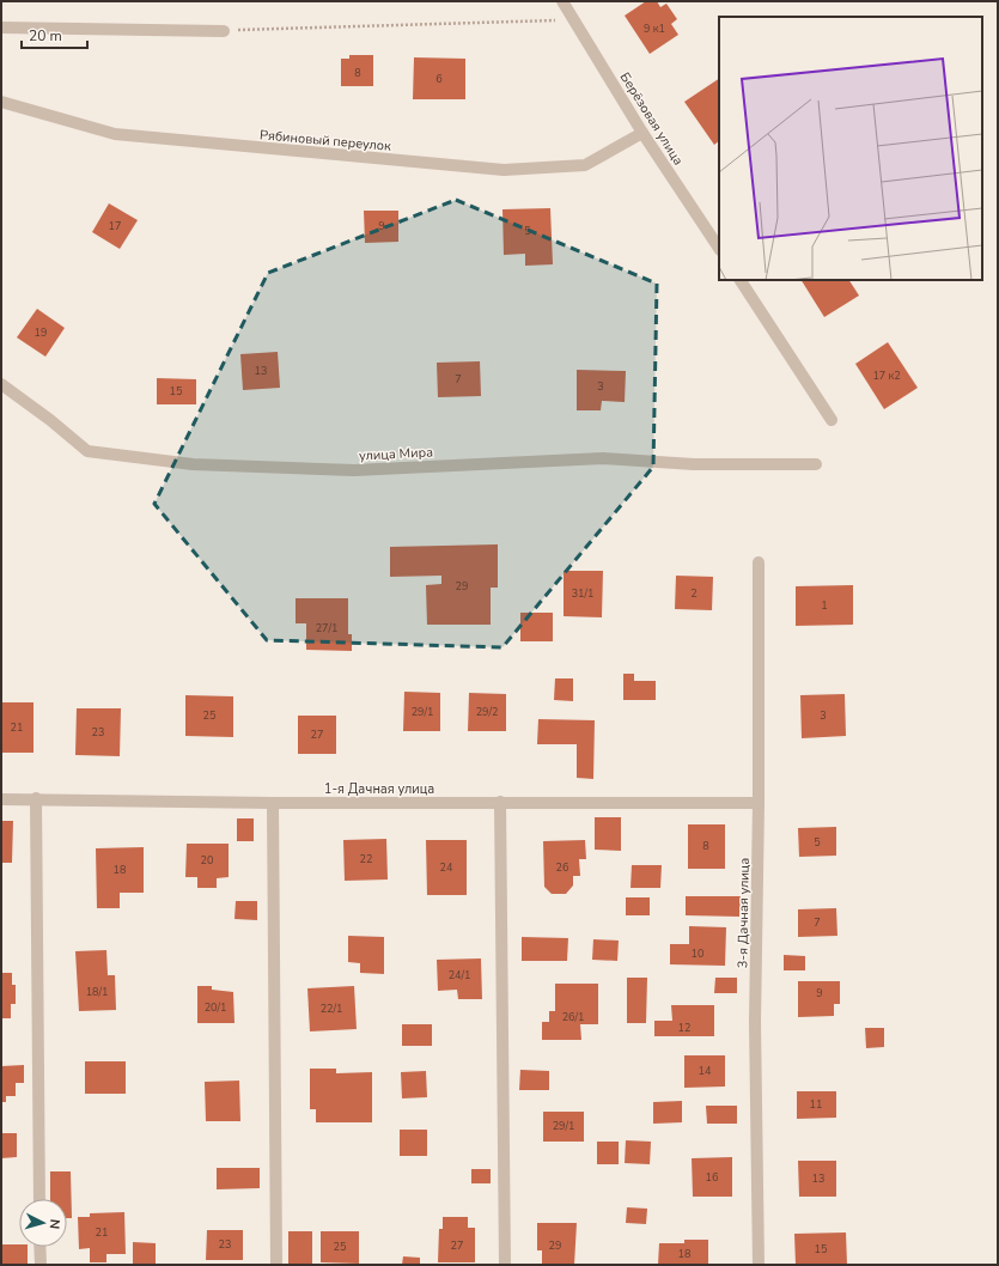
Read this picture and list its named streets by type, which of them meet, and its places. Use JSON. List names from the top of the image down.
{
  "streets": {
    "street": [
      "Берёзовая улица",
      "Рябиновый переулок",
      "улица Мира",
      "1-я Дачная улица",
      "3-я Дачная улица"
    ]
  },
  "crossings": [
    ["Берёзовая улица", "Рябиновый переулок"],
    ["1-я Дачная улица", "3-я Дачная улица"]
  ],
  "house_numbers": [
    "9 к1",
    "8",
    "6",
    "17",
    "9",
    "5",
    "19",
    "13",
    "17 к2",
    "7",
    "3",
    "15",
    "29",
    "31/1",
    "2",
    "1",
    "27/1",
    "29/1",
    "29/2",
    "25",
    "3",
    "21",
    "23",
    "27",
    "5",
    "8",
    "22",
    "20",
    "24",
    "26",
    "18",
    "7",
    "10",
    "24/1",
    "18/1",
    "9",
    "20/1",
    "22/1",
    "26/1",
    "12",
    "14",
    "11",
    "29/1",
    "16",
    "13",
    "21",
    "23",
    "27",
    "29",
    "25",
    "15",
    "18"
  ],
  "scale_bar": "20 m",
  "north": "right"
}
